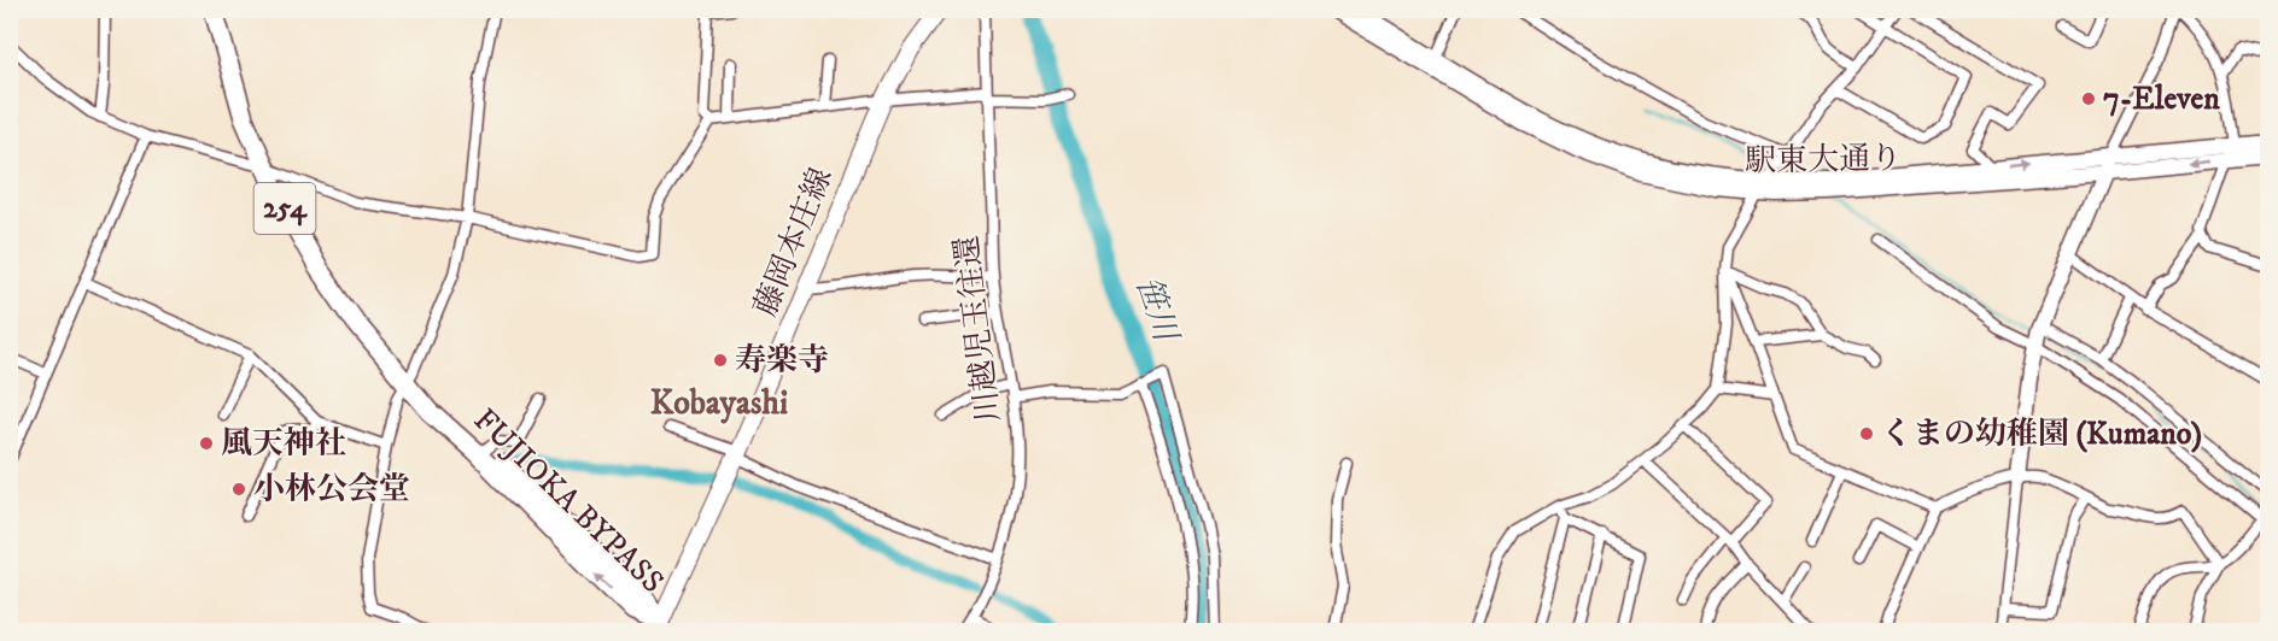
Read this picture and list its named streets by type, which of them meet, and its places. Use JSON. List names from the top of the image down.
{
  "streets": {
    "highway": ["254", "FUJIOKA BYPASS"],
    "main road": ["藤岡本庄線"],
    "street": ["駅東大通り", "川越児玉往還"]
  },
  "crossings": [
    ["254", "FUJIOKA BYPASS"],
    ["藤岡本庄線", "FUJIOKA BYPASS"]
  ],
  "districts": ["Kobayashi"],
  "water": ["笹川"],
  "places": [
    "7-Eleven",
    "寿楽寺",
    "くまの幼稚園 (Kumano)",
    "風天神社",
    "小林公会堂"
  ]
}
